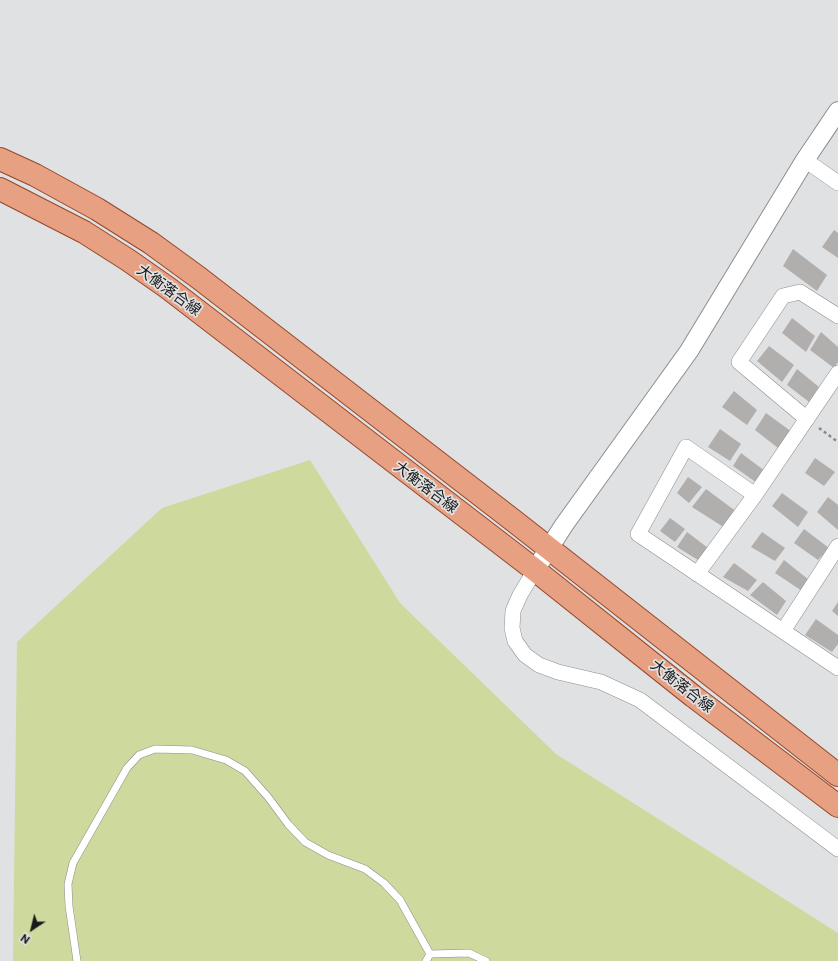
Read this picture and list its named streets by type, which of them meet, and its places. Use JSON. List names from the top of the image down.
{
  "streets": {
    "main road": ["大衡落合線"]
  },
  "north": "bottom left"
}
